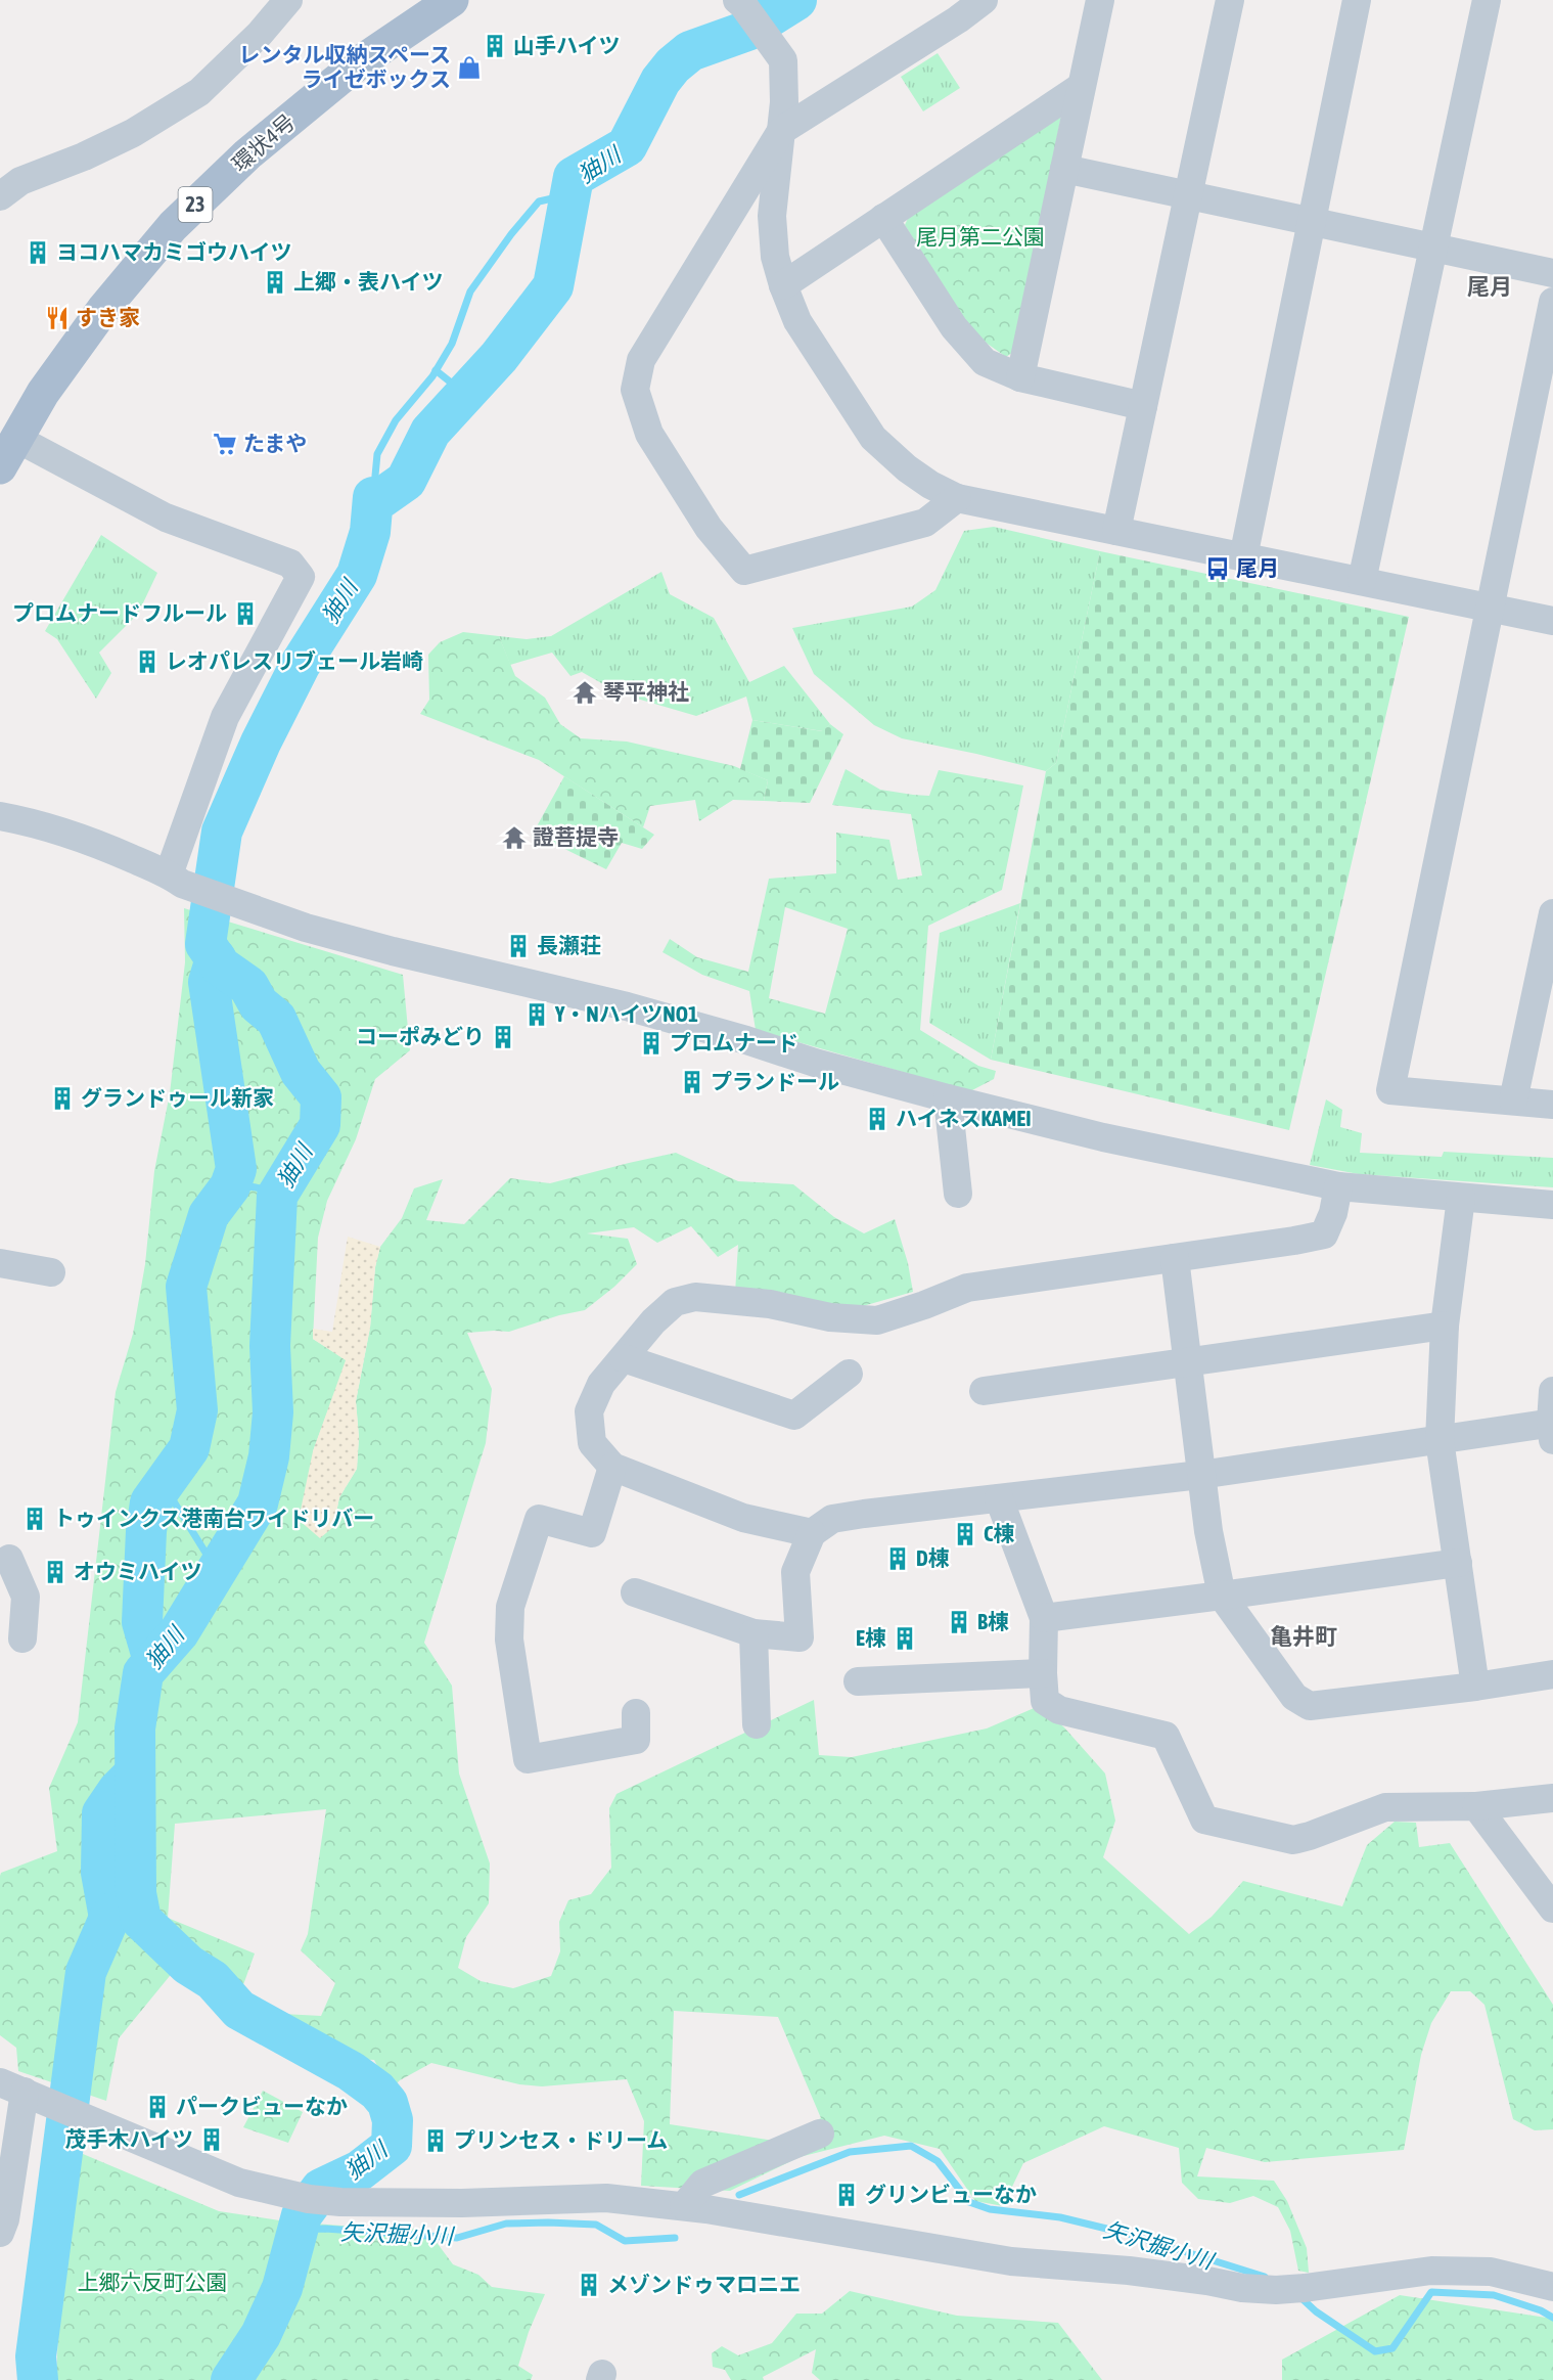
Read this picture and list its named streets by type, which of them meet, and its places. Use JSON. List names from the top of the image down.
{
  "streets": {
    "main road": ["環状4号", "23"]
  },
  "districts": ["尾月", "亀井町"],
  "water": ["㹨川", "矢沢掘小川"],
  "parks": ["尾月第二公園", "上郷六反町公園"],
  "places": {
    "building": [
      "山手ハイツ",
      "ヨコハマカミゴウハイツ",
      "上郷・表ハイツ",
      "プロムナードフルール",
      "レオパレスリブェール岩崎",
      "長瀬荘",
      "Y・NハイツNO1",
      "コーポみどり",
      "プロムナード",
      "プランドール",
      "グランドゥール新家",
      "ハイネスKAMEI",
      "トゥインクス港南台ワイドリバー",
      "C棟",
      "D棟",
      "オウミハイツ",
      "B棟",
      "E棟",
      "パークビューなか",
      "茂手木ハイツ",
      "プリンセス・ドリーム",
      "グリンビューなか",
      "メゾンドゥマロニエ"
    ],
    "shop": ["レンタル収納スペース ライゼボックス"],
    "restaurant": ["すき家"],
    "supermarket": ["たまや"],
    "bus stop": ["尾月"],
    "temple": ["琴平神社", "證菩提寺"]
  }
}
